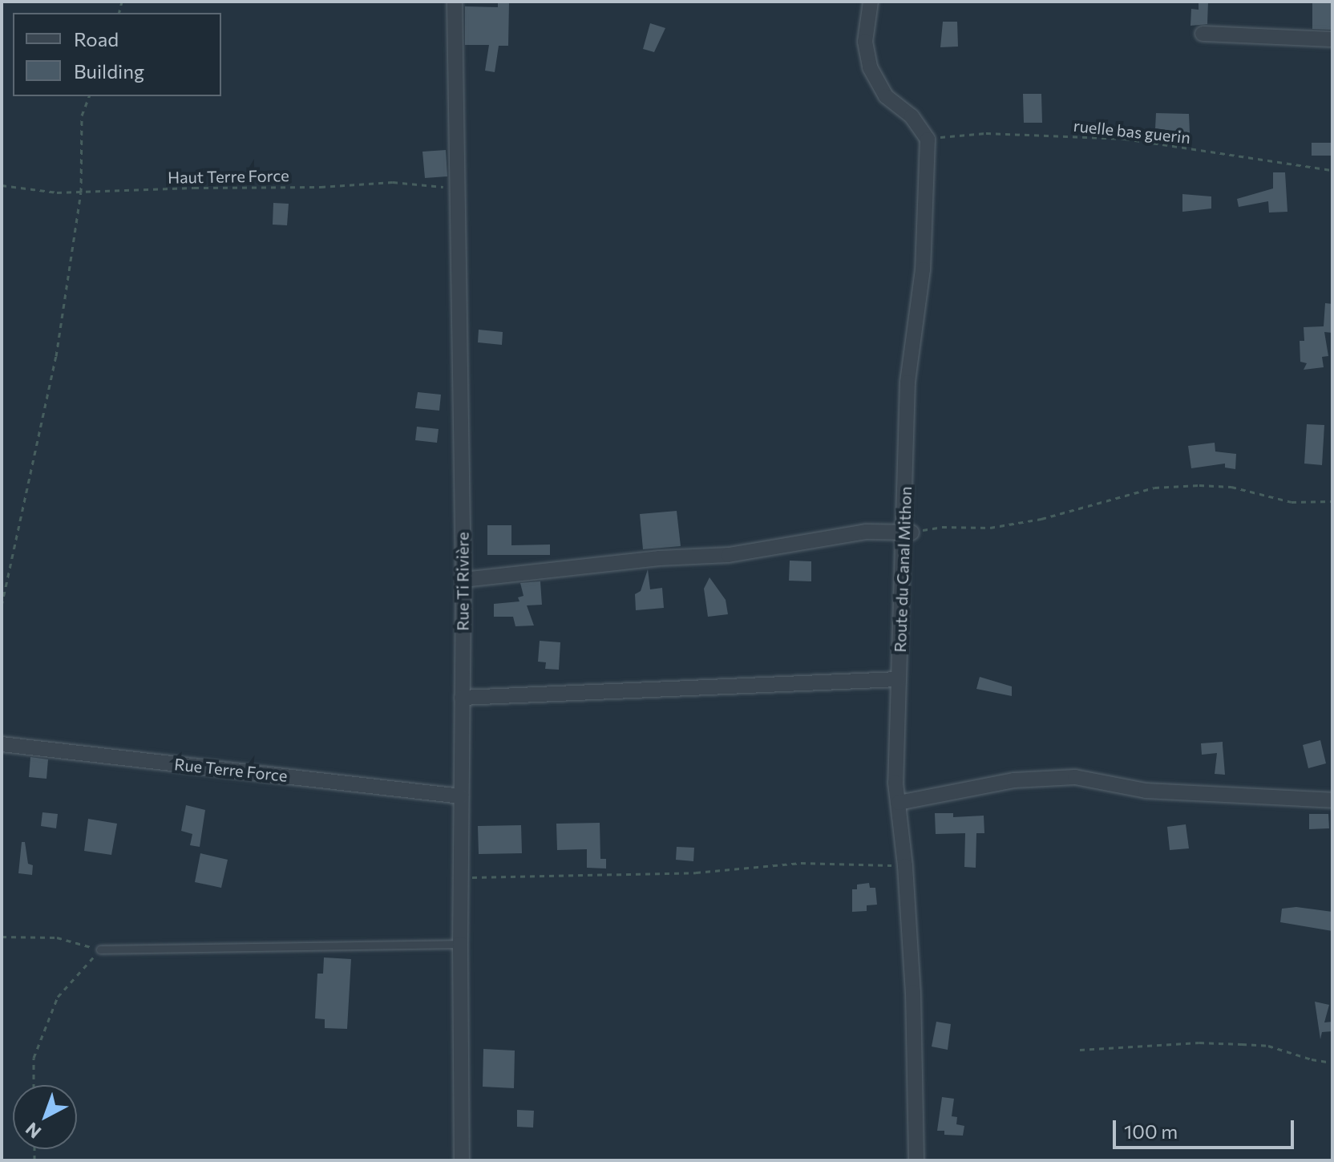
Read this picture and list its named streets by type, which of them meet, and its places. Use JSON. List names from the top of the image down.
{
  "streets": {
    "street": ["Route du Canal Mithon", "Rue Ti Rivière", "Rue Terre Force"],
    "path": ["ruelle bas guerin", "Haut Terre Force"]
  },
  "crossings": [
    ["ruelle bas guerin", "Route du Canal Mithon"],
    ["Haut Terre Force", "Rue Ti Rivière"],
    ["Rue Ti Rivière", "Rue Terre Force"]
  ],
  "legend": ["Road", "Building"],
  "scale_bar": "100 m",
  "north": "bottom left"
}
